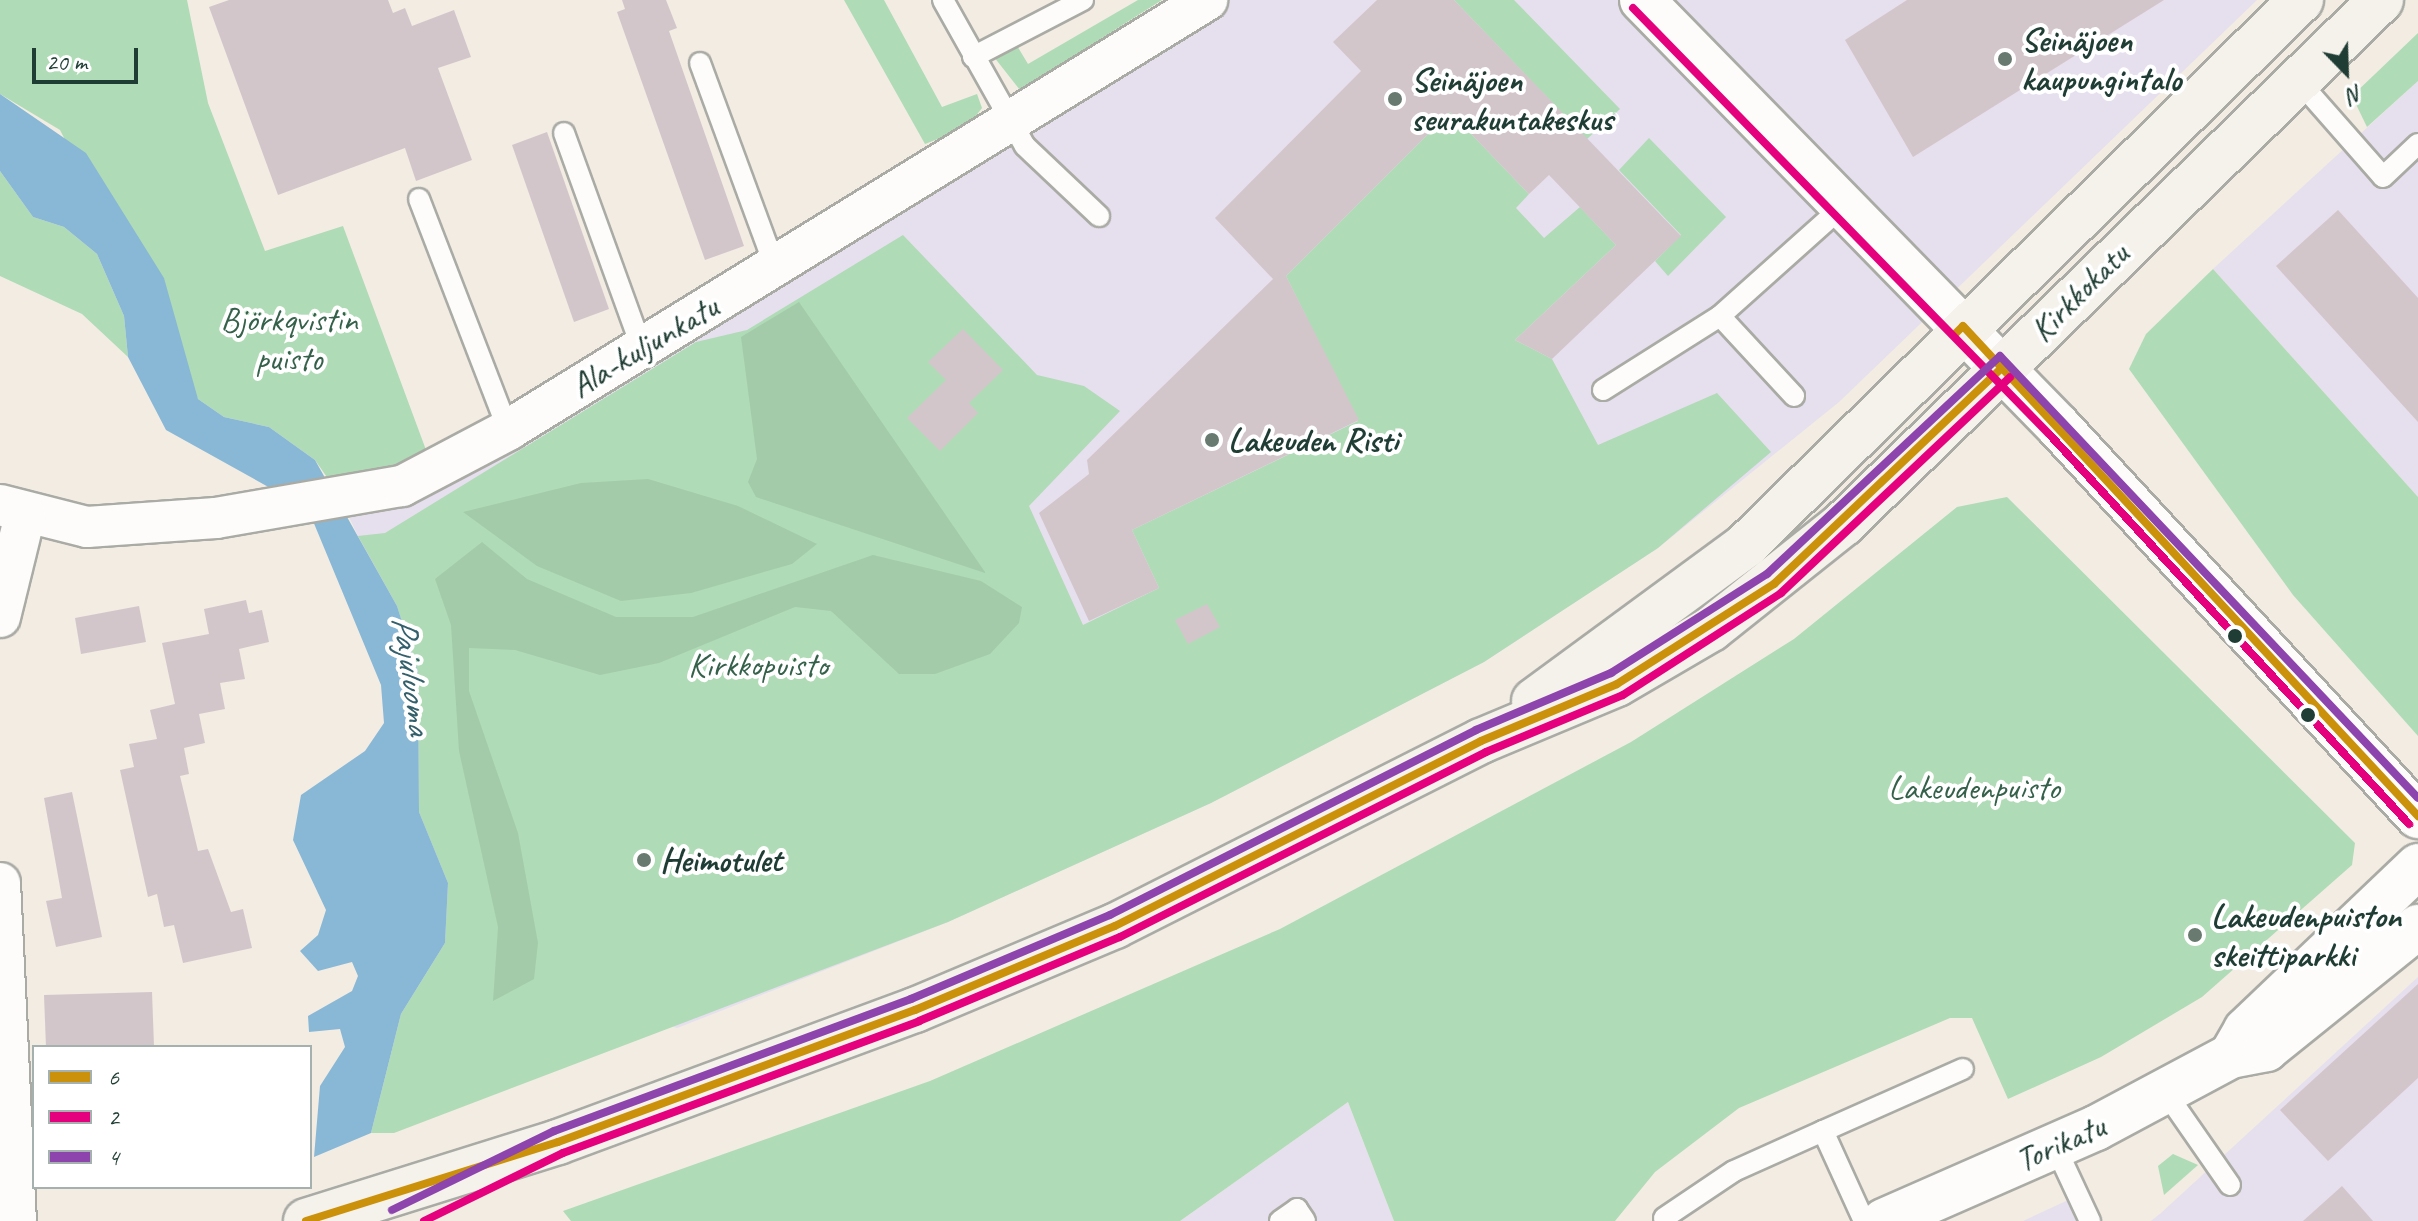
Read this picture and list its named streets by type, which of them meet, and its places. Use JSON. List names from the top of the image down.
{
  "streets": {
    "main road": ["Kirkkokatu"],
    "street": ["Ala-kuljunkatu", "Torikatu"]
  },
  "water": ["Pajuluoma"],
  "parks": ["Björkqvistin puisto", "Kirkkopuisto", "Lakeudenpuisto"],
  "places": [
    "Seinäjoen kaupungintalo",
    "Seinäjoen seurakuntakeskus",
    "Lakeuden Risti",
    "Heimotulet",
    "Lakeudenpuiston skeittiparkki"
  ],
  "lines": ["transit line 2", "transit line 6", "transit line 4"],
  "legend": ["6", "2", "4"],
  "scale_bar": "20 m",
  "north": "bottom right"
}
